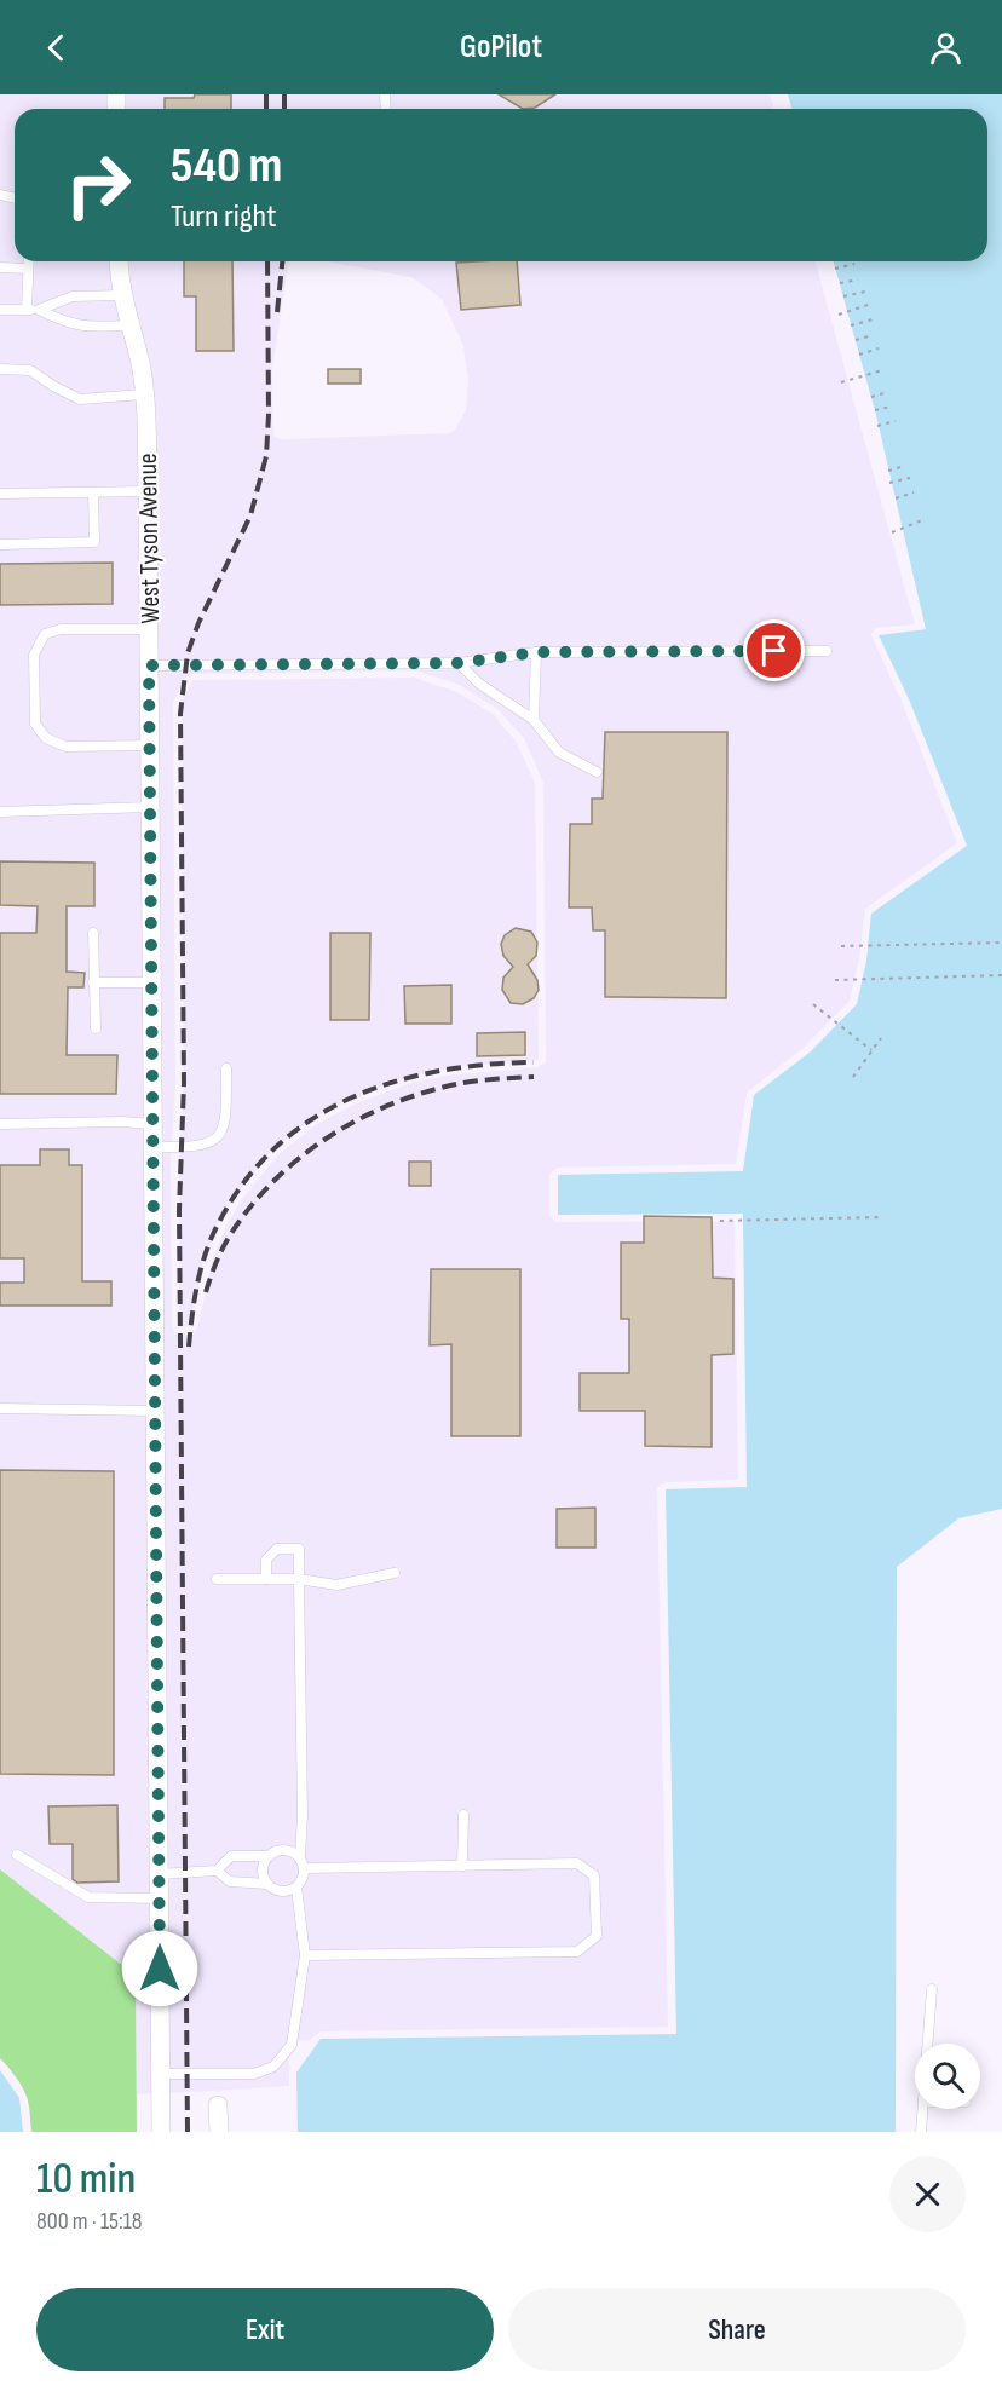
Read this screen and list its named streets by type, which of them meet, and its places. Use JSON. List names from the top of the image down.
{
  "streets": {
    "street": ["West Tyson Avenue"]
  },
  "page": {
    "header": "GoPilot",
    "turn": ["540 m", "Turn right"],
    "heading": ["10 min", "800 m · 15:18"],
    "buttons": ["Exit", "Share"]
  }
}
